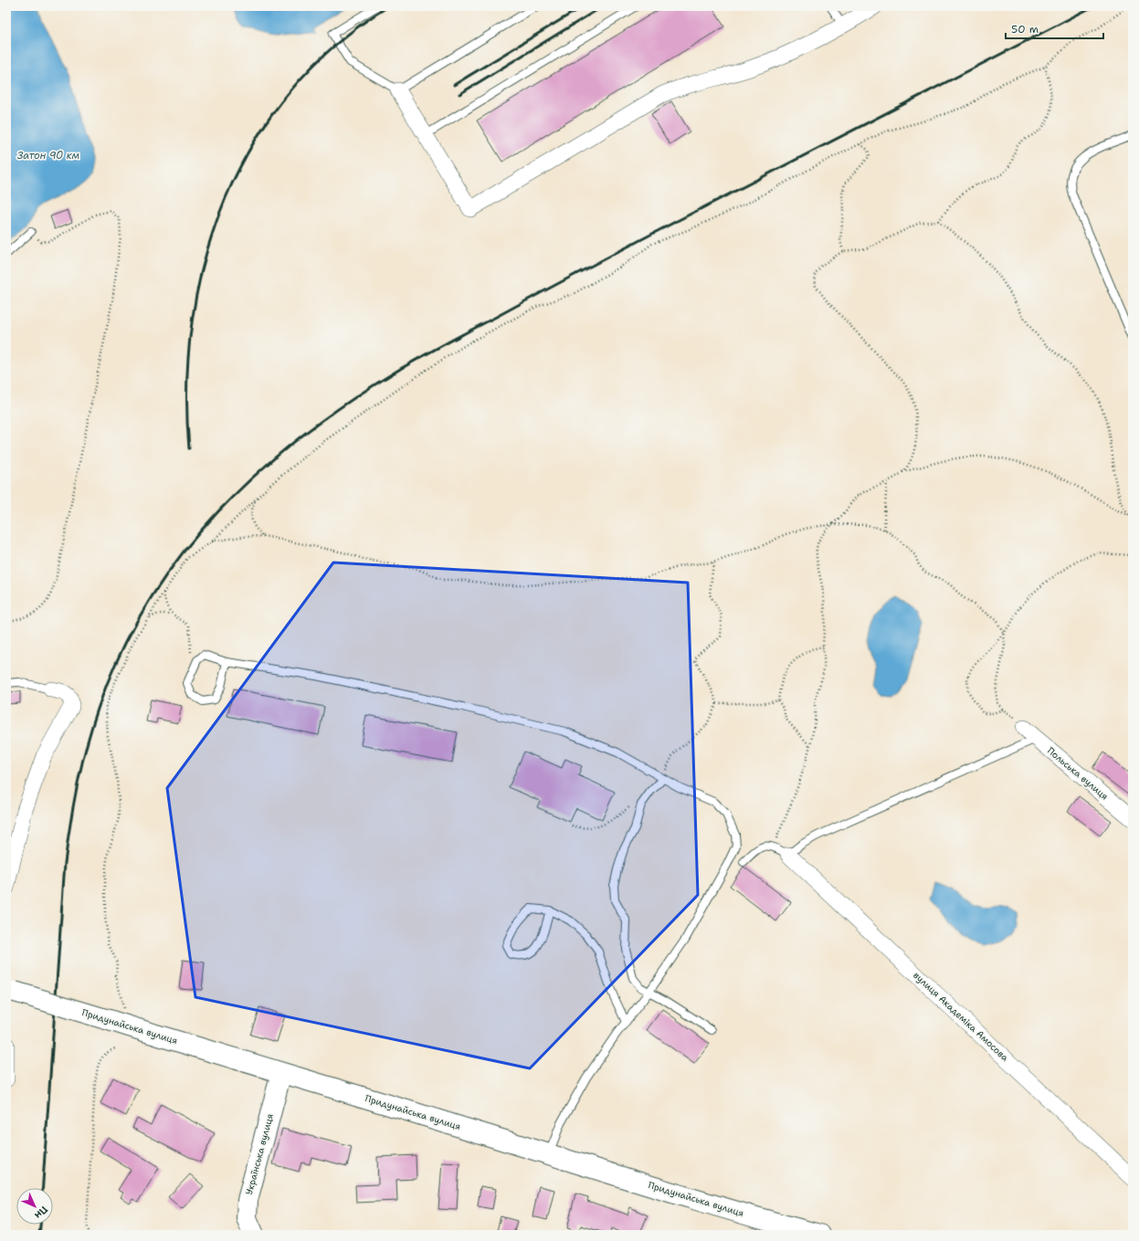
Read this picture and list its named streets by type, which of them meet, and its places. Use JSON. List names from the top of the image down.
{
  "streets": {
    "main road": ["Придунайська вулиця", "Українська вулиця"],
    "street": ["Польська вулиця", "вулиця Академіка Амосова"]
  },
  "crossings": [
    ["Придунайська вулиця", "Українська вулиця"]
  ],
  "water": ["Затон 90 км"],
  "scale_bar": "50 m",
  "north": "bottom right"
}
